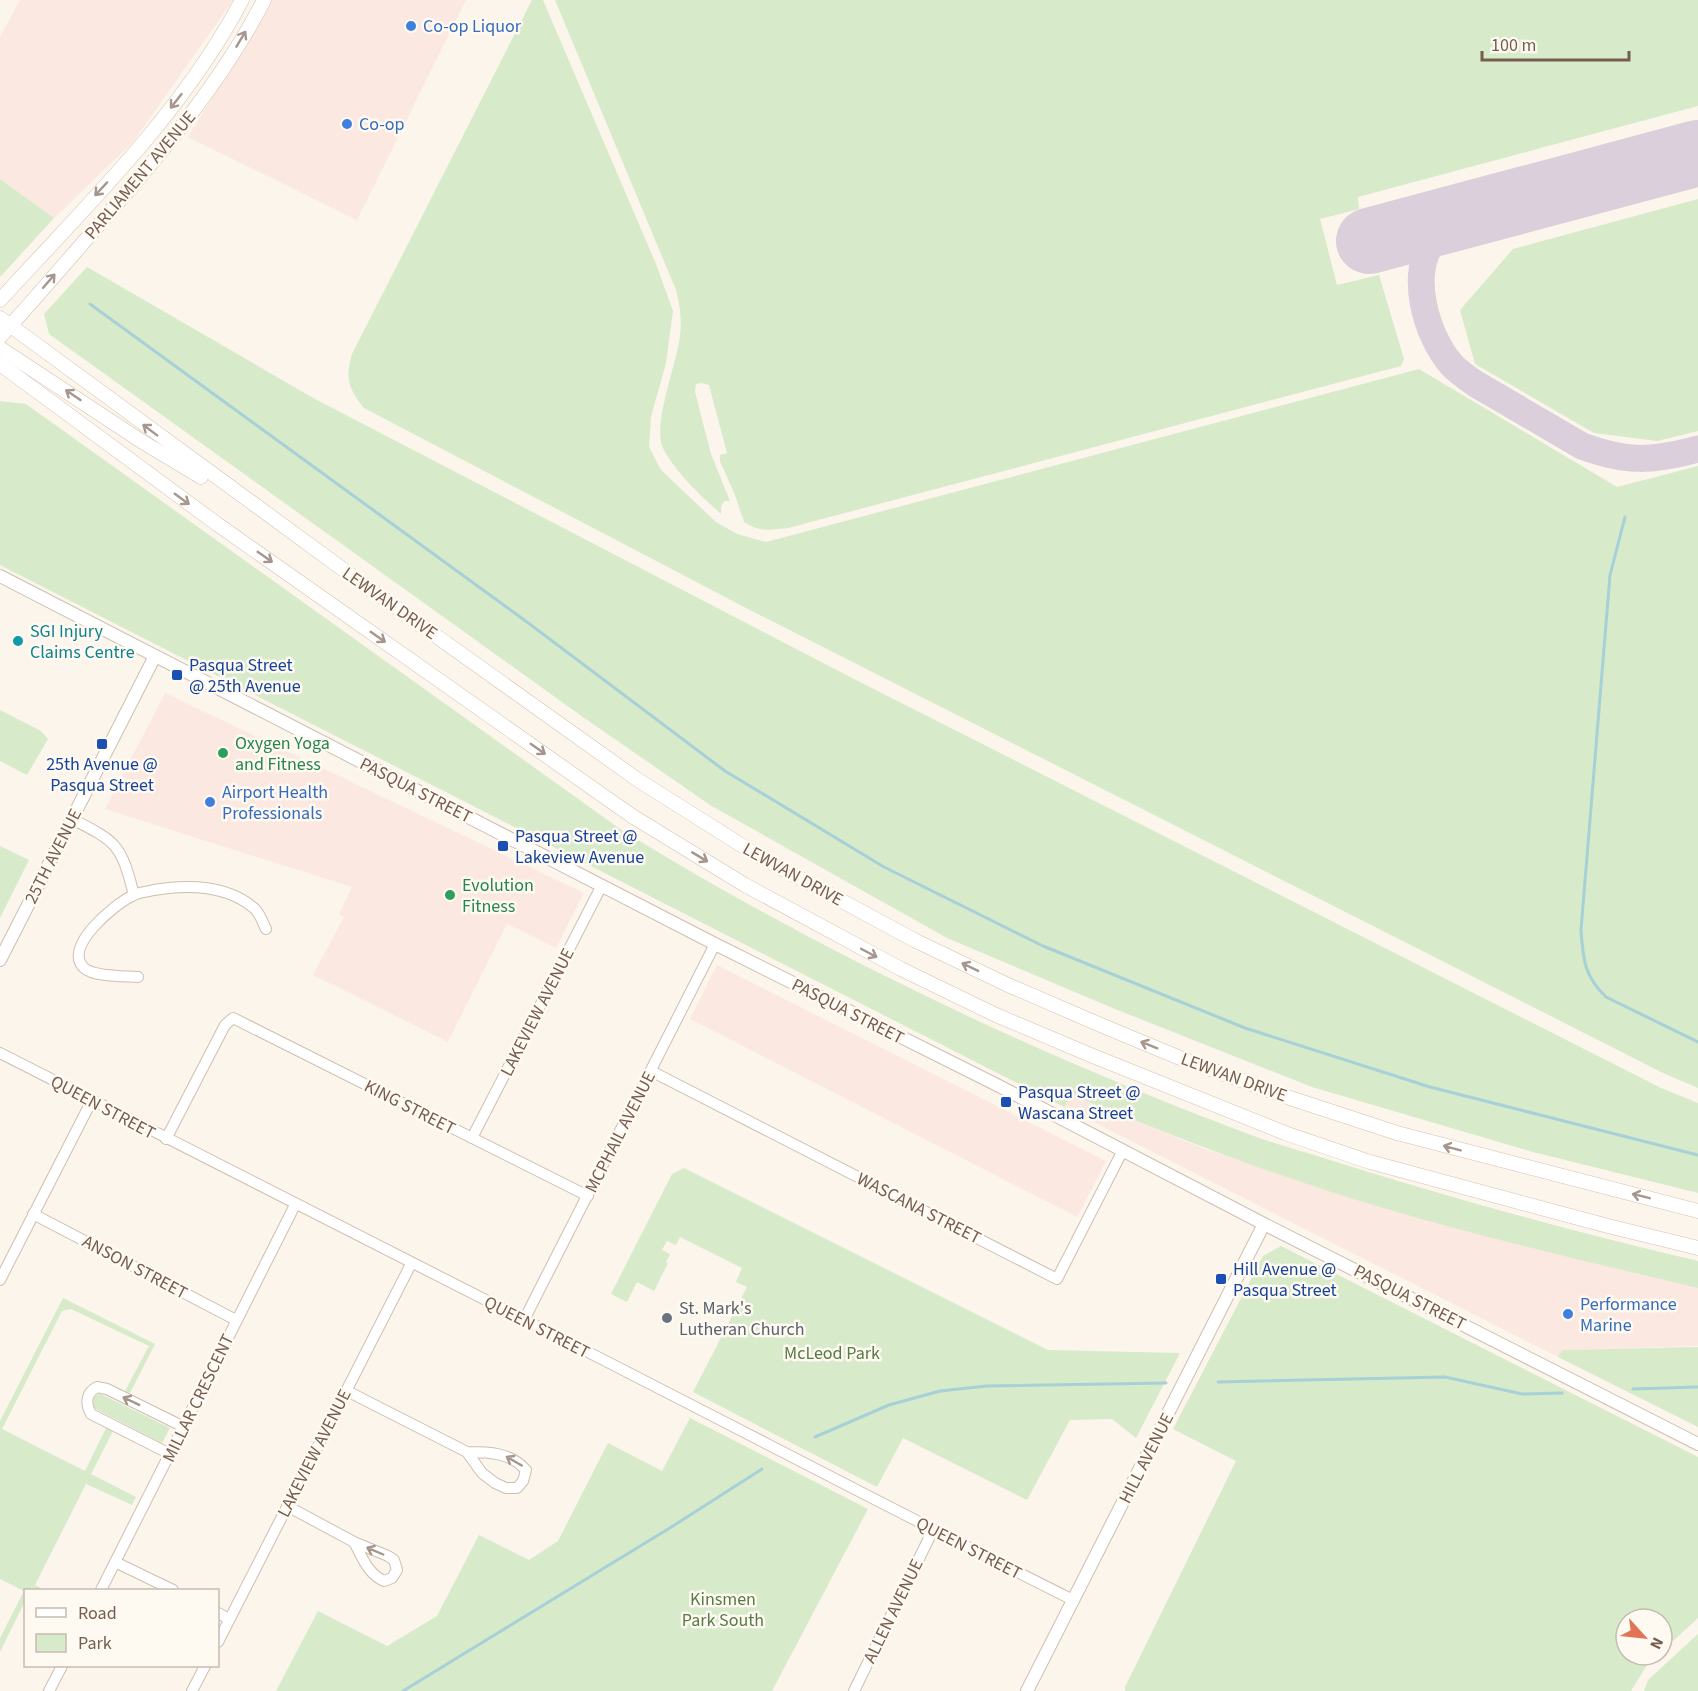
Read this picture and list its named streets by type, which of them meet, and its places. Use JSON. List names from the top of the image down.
{
  "streets": {
    "main road": ["PARLIAMENT AVENUE", "LEWVAN DRIVE"],
    "street": [
      "PASQUA STREET",
      "25TH AVENUE",
      "LAKEVIEW AVENUE",
      "QUEEN STREET",
      "KING STREET",
      "MCPHAIL AVENUE",
      "WASCANA STREET",
      "ANSON STREET",
      "MILLAR CRESCENT",
      "HILL AVENUE",
      "ALLEN AVENUE"
    ]
  },
  "crossings": [
    ["PARLIAMENT AVENUE", "LEWVAN DRIVE"],
    ["PASQUA STREET", "25TH AVENUE"],
    ["PASQUA STREET", "LAKEVIEW AVENUE"],
    ["PASQUA STREET", "MCPHAIL AVENUE"],
    ["PASQUA STREET", "WASCANA STREET"],
    ["PASQUA STREET", "HILL AVENUE"],
    ["LAKEVIEW AVENUE", "QUEEN STREET"],
    ["LAKEVIEW AVENUE", "KING STREET"],
    ["QUEEN STREET", "KING STREET"],
    ["QUEEN STREET", "MCPHAIL AVENUE"],
    ["QUEEN STREET", "MILLAR CRESCENT"],
    ["QUEEN STREET", "HILL AVENUE"],
    ["QUEEN STREET", "ALLEN AVENUE"],
    ["KING STREET", "MCPHAIL AVENUE"],
    ["MCPHAIL AVENUE", "WASCANA STREET"],
    ["ANSON STREET", "MILLAR CRESCENT"]
  ],
  "parks": ["McLeod Park", "Kinsmen Park South"],
  "places": {
    "other": [
      "Co-op Liquor",
      "Co-op",
      "SGI Injury Claims Centre",
      "Oxygen Yoga and Fitness",
      "Airport Health Professionals",
      "Evolution Fitness",
      "Performance Marine",
      "St. Mark's Lutheran Church"
    ],
    "transit": [
      "Pasqua Street @ 25th Avenue",
      "25th Avenue @ Pasqua Street",
      "Pasqua Street @ Lakeview Avenue",
      "Pasqua Street @ Wascana Street",
      "Hill Avenue @ Pasqua Street"
    ]
  },
  "legend": ["Road", "Park"],
  "scale_bar": "100 m",
  "north": "bottom right"
}
